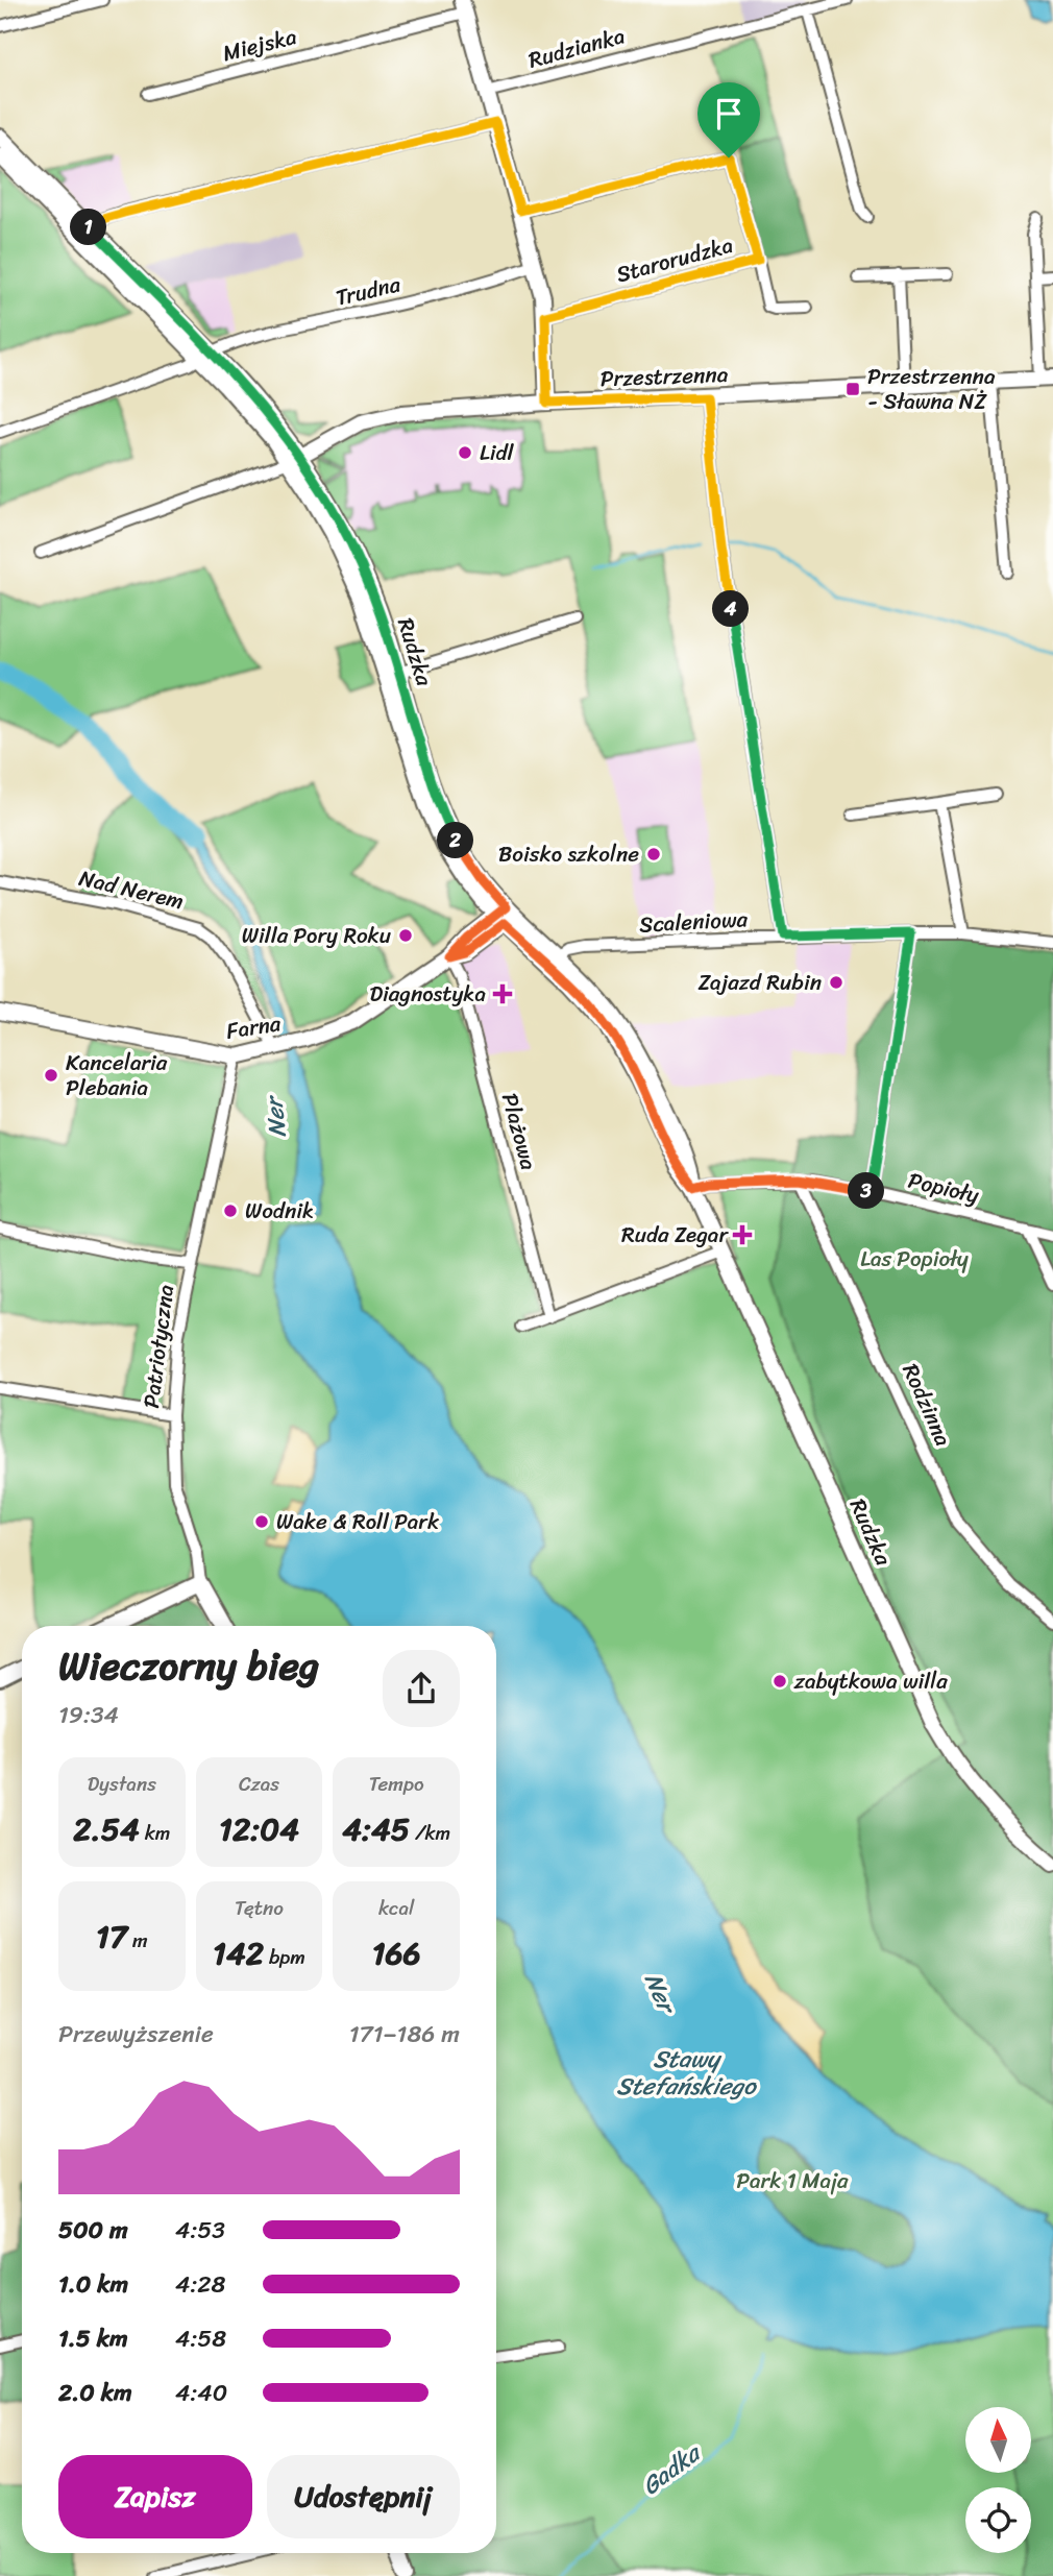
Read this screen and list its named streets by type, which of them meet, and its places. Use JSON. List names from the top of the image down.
{
  "streets": {
    "street": [
      "Miejska",
      "Rudzianka",
      "Starorudzka",
      "Trudna",
      "Przestrzenna",
      "Rudzka",
      "Nad Nerem",
      "Scaleniowa",
      "Farna",
      "Plażowa",
      "Popioły",
      "Patriotyczna",
      "Rodzinna"
    ]
  },
  "crossings": [
    ["Trudna", "Rudzka"],
    ["Przestrzenna", "Rudzka"],
    ["Rudzka", "Scaleniowa"],
    ["Rudzka", "Farna"],
    ["Rudzka", "Popioły"],
    ["Nad Nerem", "Farna"],
    ["Farna", "Plażowa"],
    ["Farna", "Patriotyczna"],
    ["Popioły", "Rodzinna"]
  ],
  "water": ["Ner", "Stawy Stefańskiego", "Gadka"],
  "parks": ["Las Popioły", "Park 1 Maja"],
  "places": {
    "transit": ["Przestrzenna - Sławna NŻ"],
    "other": [
      "Lidl",
      "Boisko szkolne",
      "Willa Pory Roku",
      "Zajazd Rubin",
      "Kancelaria Plebania",
      "Wodnik",
      "Wake & Roll Park",
      "zabytkowa willa"
    ],
    "health": ["Diagnostyka", "Ruda Zegar"]
  },
  "north": "top",
  "page": {
    "pins": [
      "1",
      "4",
      "2",
      "3"
    ],
    "heading": ["Wieczorny bieg", "19:34"],
    "stats": [
      ["Dystans", "2.54 km"],
      ["Czas", "12:04"],
      ["Tempo", "4:45 /km"],
      ["17 m"],
      ["Tętno", "142 bpm"],
      ["kcal", "166"]
    ],
    "chart": ["Przewyższenie", "171–186 m"],
    "list": [
      {
        "name": "500 m",
        "note": "4:53"
      },
      {
        "name": "1.0 km",
        "note": "4:28"
      },
      {
        "name": "1.5 km",
        "note": "4:58"
      },
      {
        "name": "2.0 km",
        "note": "4:40"
      }
    ],
    "buttons": ["Zapisz", "Udostępnij"]
  }
}
